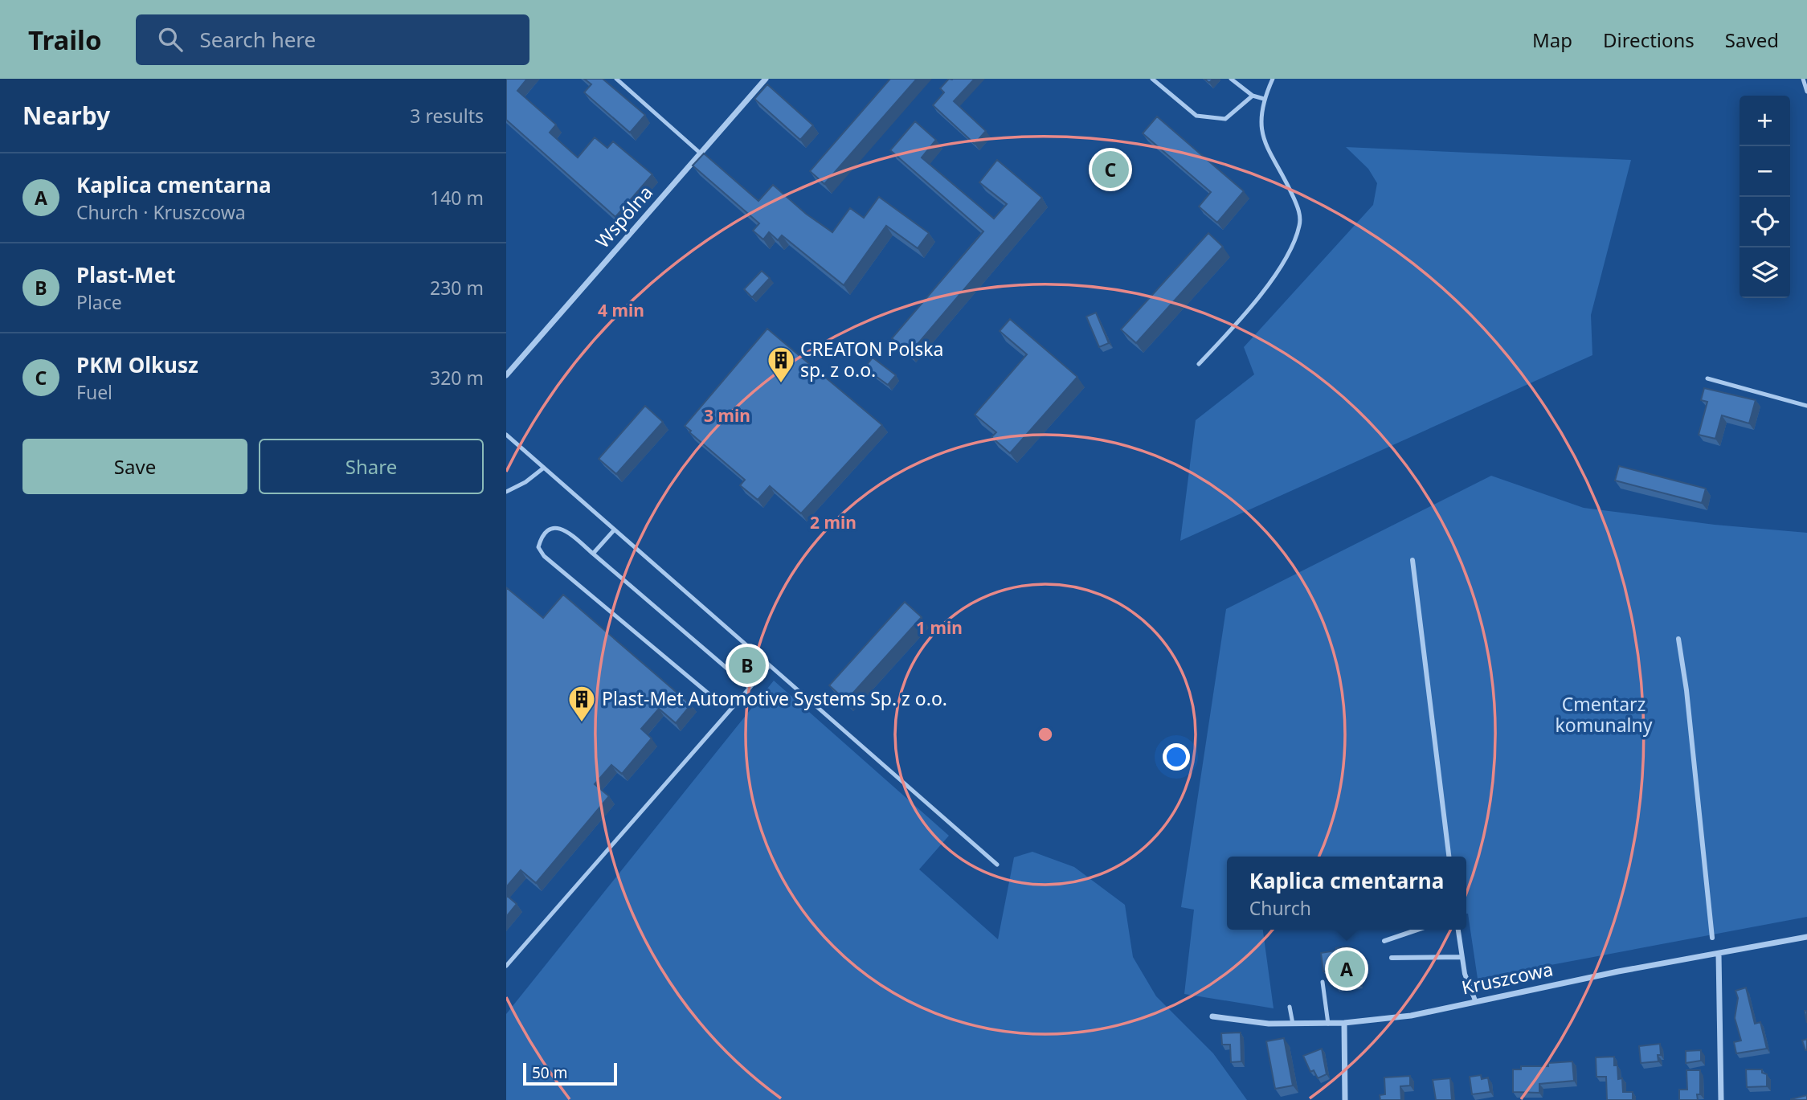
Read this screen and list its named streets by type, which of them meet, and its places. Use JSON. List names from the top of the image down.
{
  "streets": {
    "street": ["Wspólna", "Kruszcowa"]
  },
  "parks": ["Cmentarz komunalny"],
  "places": {
    "building": ["CREATON Polska sp. z o.o.", "Plast-Met Automotive Systems Sp. z o.o."]
  },
  "scale_bar": "50 m",
  "page": {
    "header": "Trailo",
    "search": "Search here",
    "nav": ["Map", "Directions", "Saved"],
    "heading": ["Nearby", "3 results"],
    "map_buttons": ["+", "−"],
    "pins": ["C", "B", "A"],
    "list": [
      {
        "mark": "A",
        "name": "Kaplica cmentarna",
        "note": "Church · Kruszcowa",
        "value": "140 m"
      },
      {
        "mark": "B",
        "name": "Plast-Met",
        "note": "Place",
        "value": "230 m"
      },
      {
        "mark": "C",
        "name": "PKM Olkusz",
        "note": "Fuel",
        "value": "320 m"
      }
    ],
    "buttons": ["Save", "Share"],
    "popup": ["Kaplica cmentarna", "Church"],
    "scale": "50 m"
  },
  "rings": [
    "4 min",
    "3 min",
    "2 min",
    "1 min"
  ]
}
